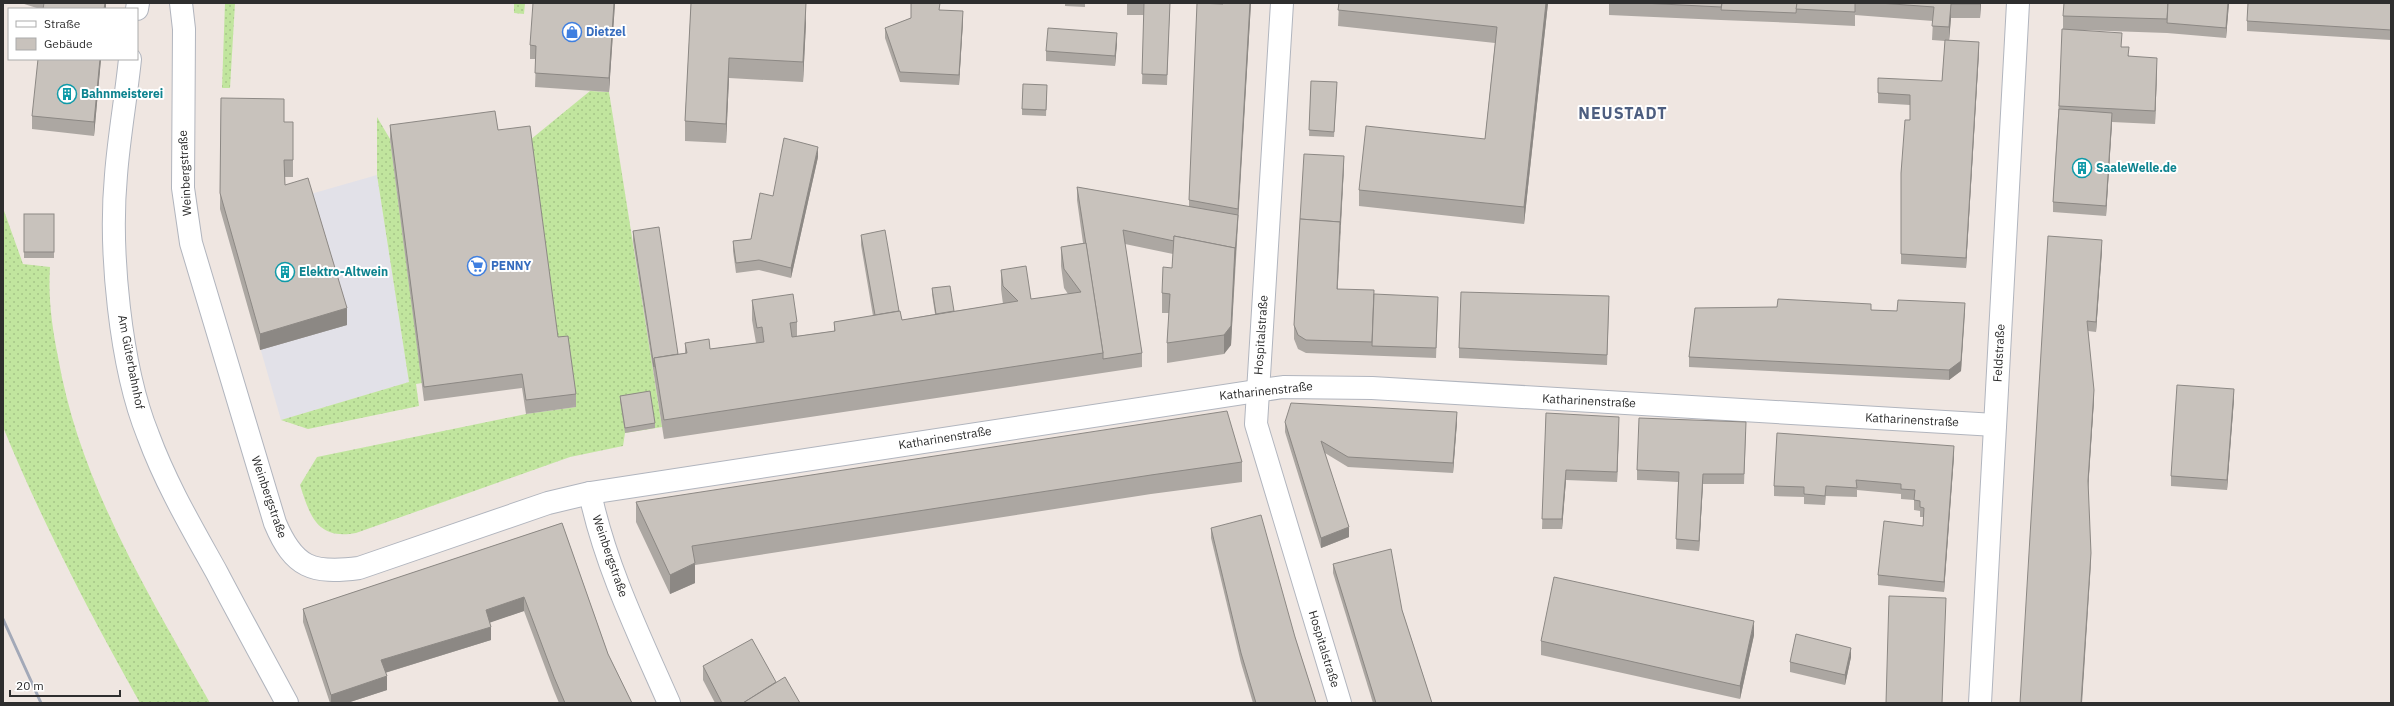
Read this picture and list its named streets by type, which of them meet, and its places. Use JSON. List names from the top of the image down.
{
  "streets": {
    "street": [
      "Weinbergstraße",
      "Hospitalstraße",
      "Feldstraße",
      "Am Güterbahnhof",
      "Katharinenstraße"
    ]
  },
  "crossings": [
    ["Weinbergstraße", "Katharinenstraße"],
    ["Hospitalstraße", "Katharinenstraße"],
    ["Feldstraße", "Katharinenstraße"]
  ],
  "districts": ["NEUSTADT"],
  "places": {
    "shop": ["Dietzel"],
    "building": ["Bahnmeisterei", "SaaleWelle.de", "Elektro-Altwein"],
    "supermarket": ["PENNY"]
  },
  "legend": ["Straße", "Gebäude"],
  "scale_bar": "20 m"
}
